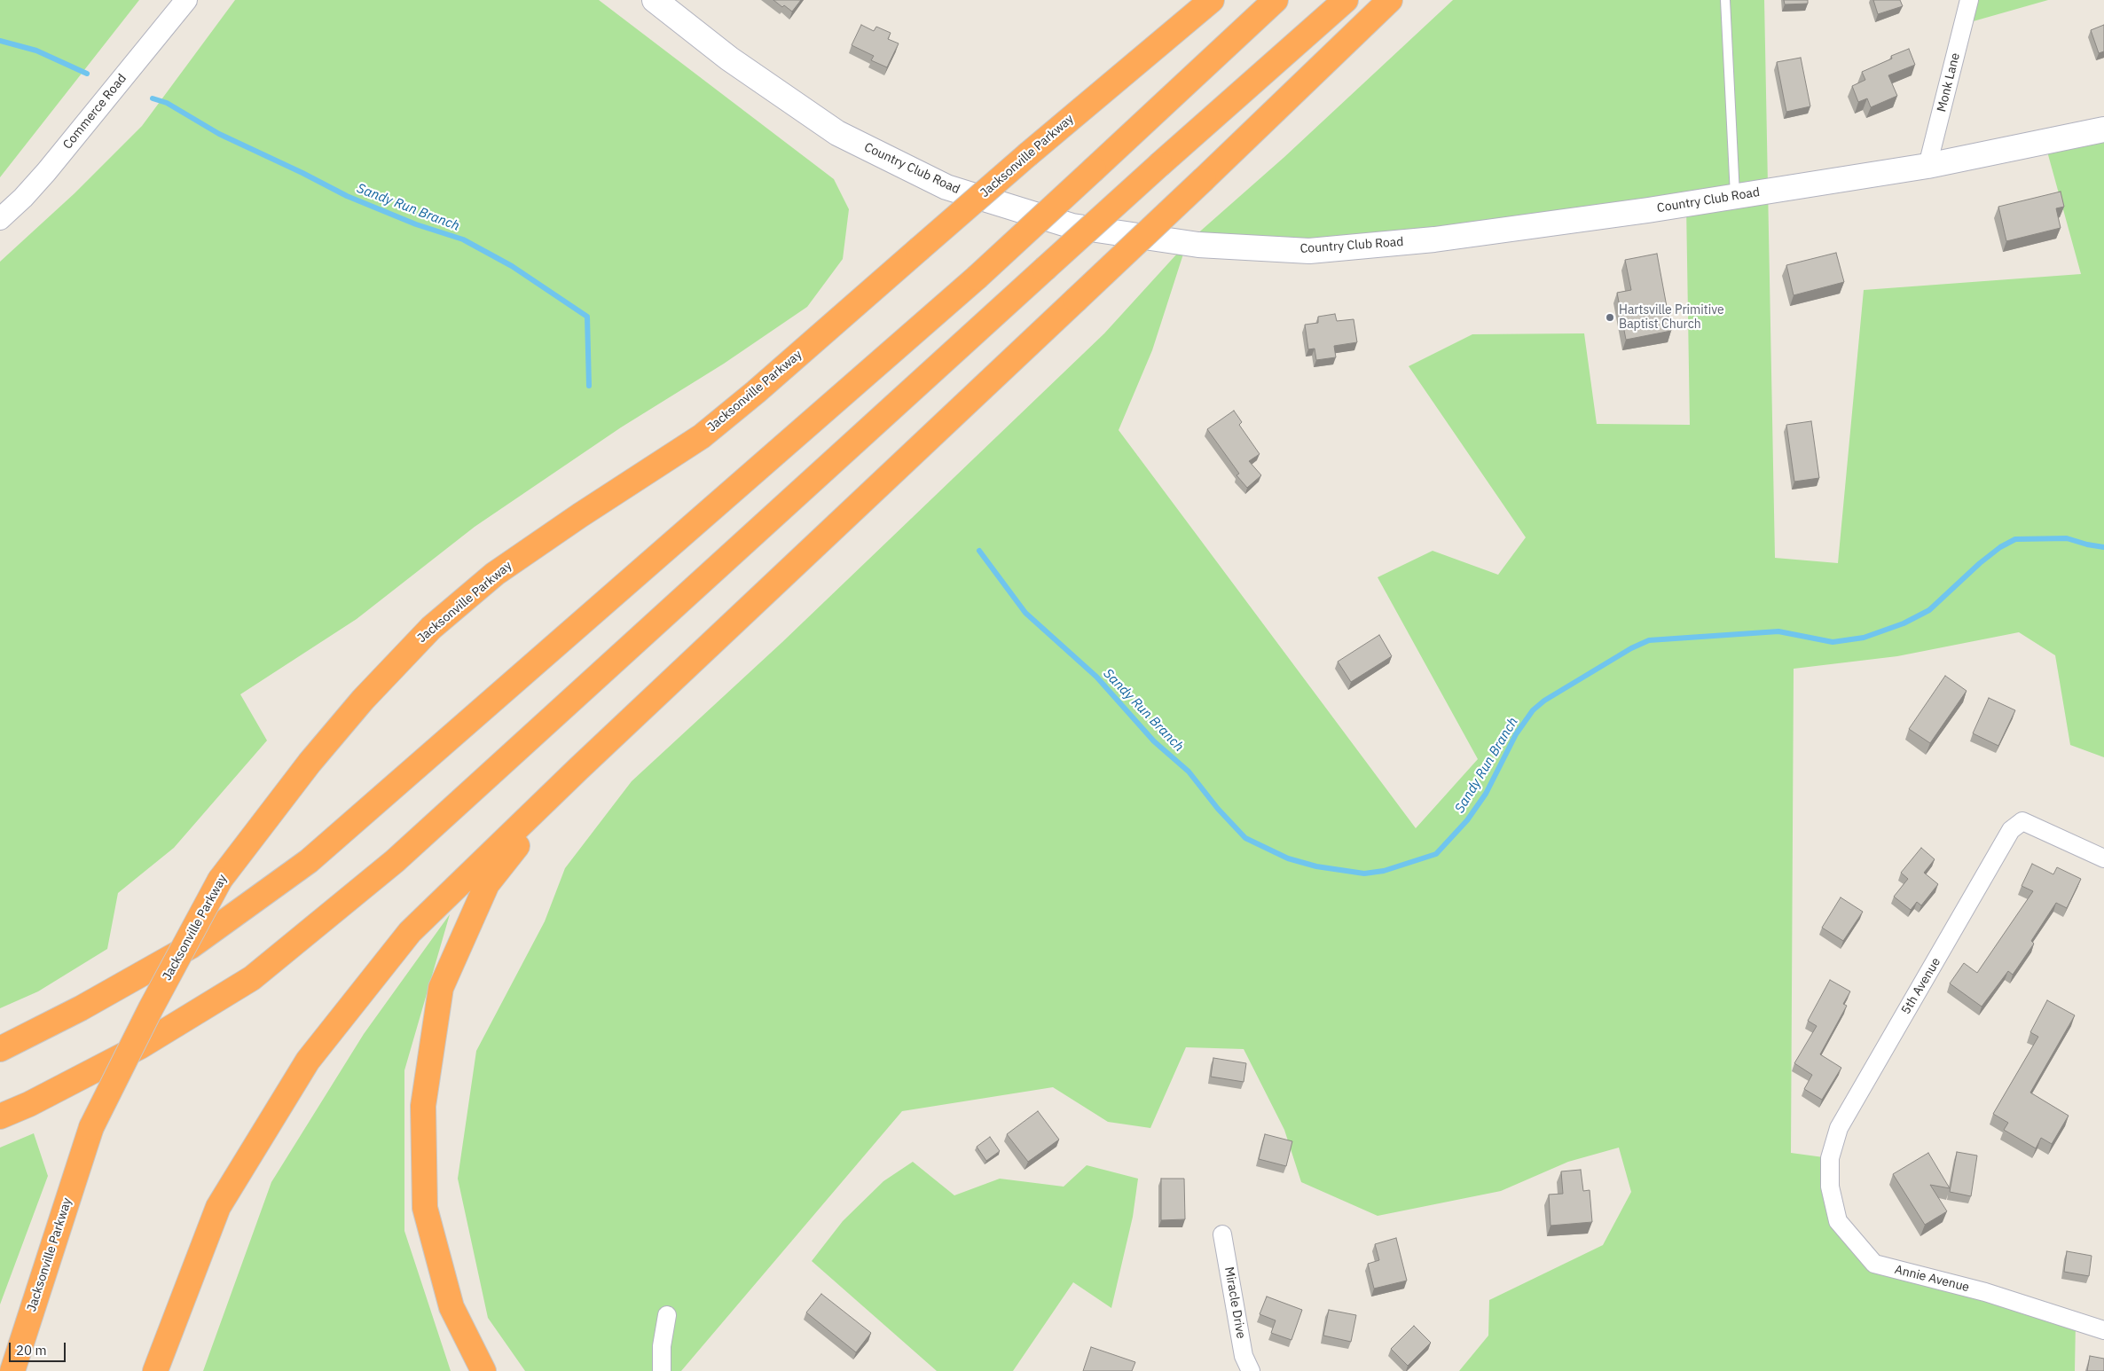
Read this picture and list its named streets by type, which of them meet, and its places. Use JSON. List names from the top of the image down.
{
  "streets": {
    "highway": ["Jacksonville Parkway"],
    "main road": ["Country Club Road"],
    "street": [
      "Monk Lane",
      "Commerce Road",
      "5th Avenue",
      "Annie Avenue",
      "Miracle Drive"
    ]
  },
  "crossings": [
    ["Monk Lane", "Country Club Road"],
    ["5th Avenue", "Annie Avenue"]
  ],
  "water": ["Sandy Run Branch"],
  "places": ["Hartsville Primitive Baptist Church"],
  "scale_bar": "20 m"
}
